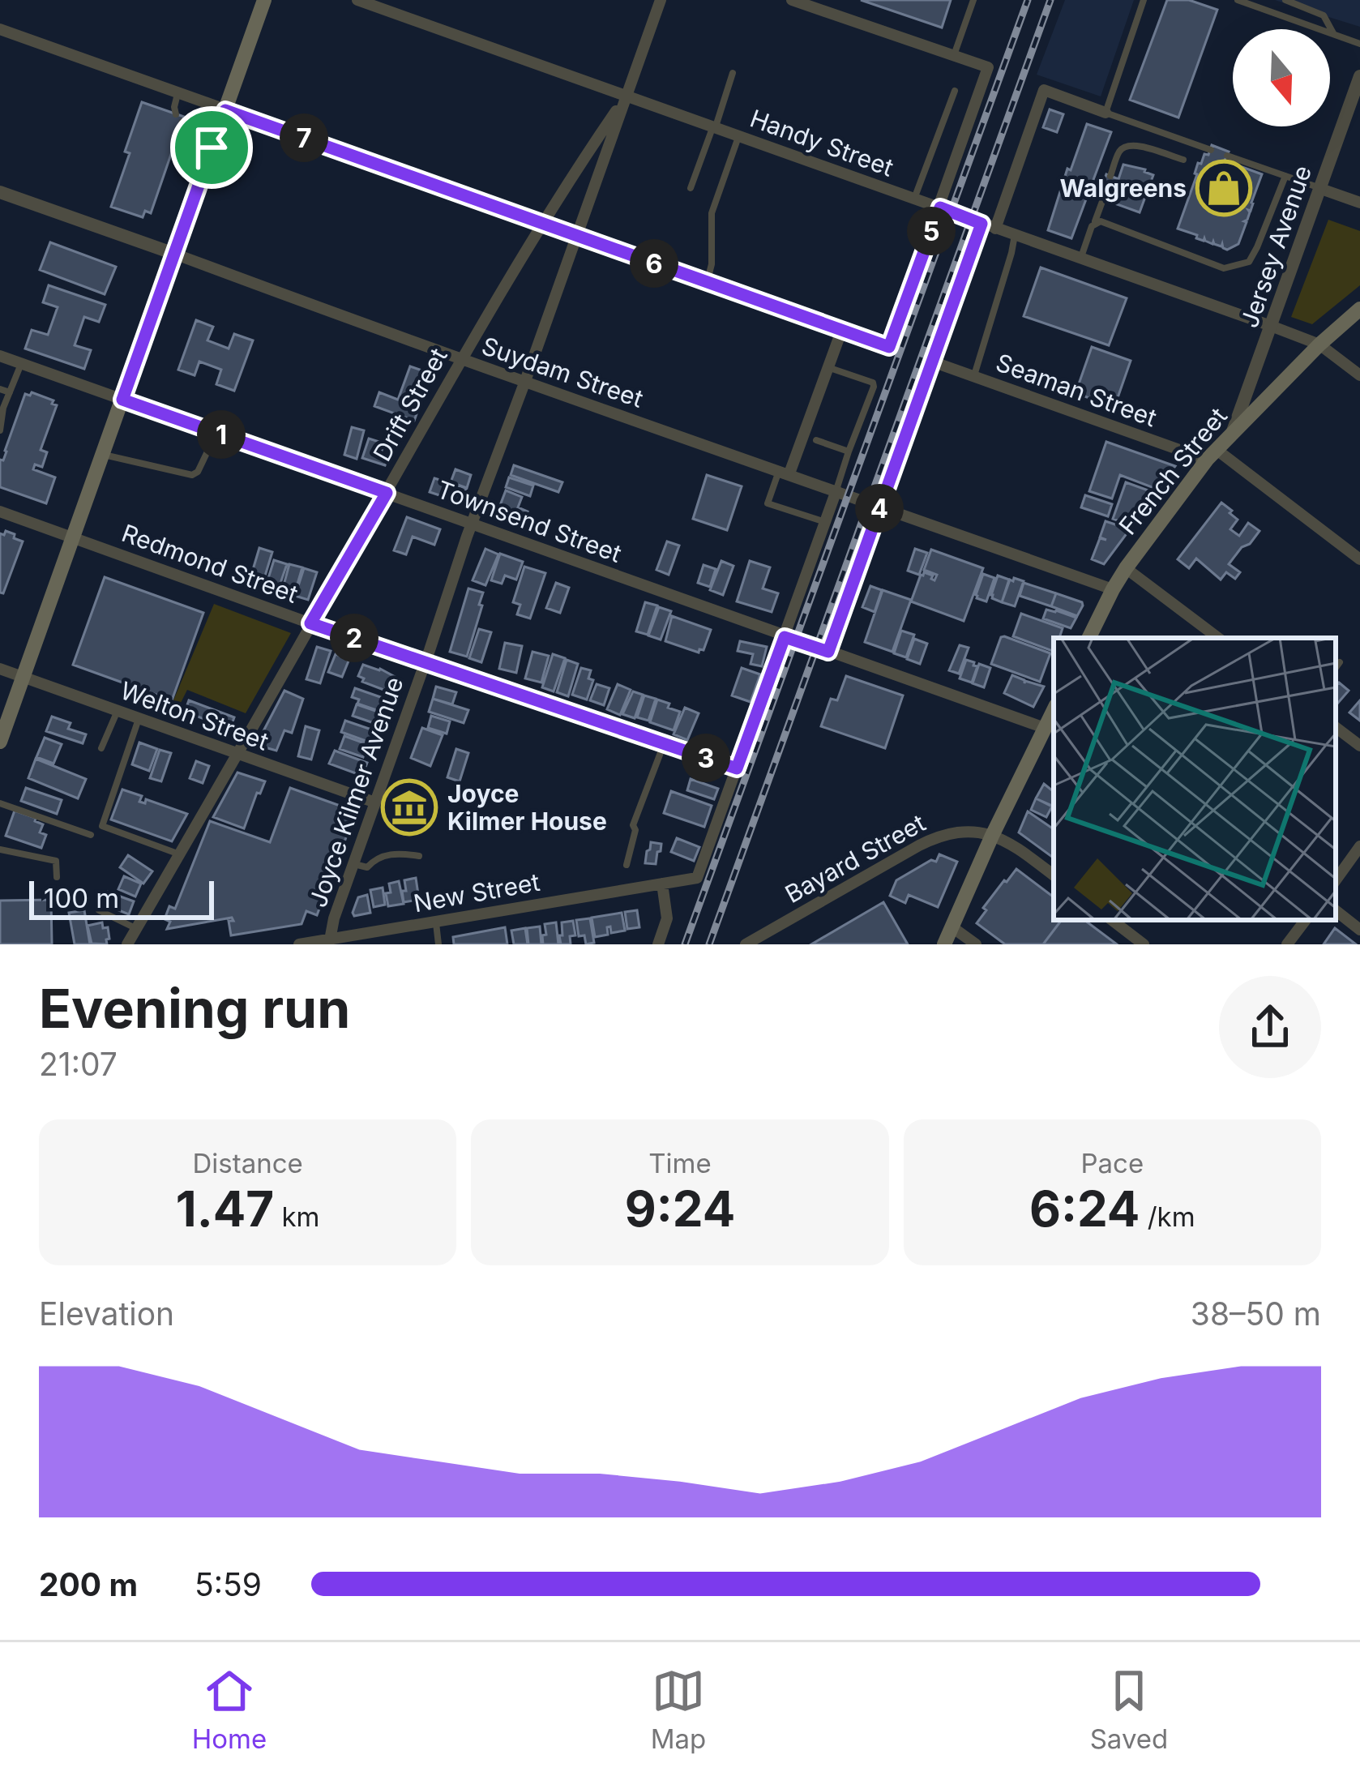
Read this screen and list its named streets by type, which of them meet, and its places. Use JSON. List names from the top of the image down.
{
  "streets": {
    "main road": ["French Street"],
    "street": [
      "Handy Street",
      "Jersey Avenue",
      "Suydam Street",
      "Seaman Street",
      "Drift Street",
      "Townsend Street",
      "Redmond Street",
      "Welton Street",
      "Joyce Kilmer Avenue",
      "Bayard Street",
      "New Street"
    ]
  },
  "crossings": [
    ["Handy Street", "Jersey Avenue"],
    ["Handy Street", "Drift Street"],
    ["Handy Street", "French Street"],
    ["Handy Street", "Joyce Kilmer Avenue"],
    ["Jersey Avenue", "French Street"],
    ["Suydam Street", "Drift Street"],
    ["Suydam Street", "French Street"],
    ["Suydam Street", "Joyce Kilmer Avenue"],
    ["Seaman Street", "French Street"],
    ["Drift Street", "Townsend Street"],
    ["Drift Street", "Redmond Street"],
    ["Drift Street", "Welton Street"],
    ["Drift Street", "Joyce Kilmer Avenue"],
    ["Townsend Street", "Joyce Kilmer Avenue"],
    ["Redmond Street", "Joyce Kilmer Avenue"],
    ["Redmond Street", "New Street"],
    ["Welton Street", "Joyce Kilmer Avenue"],
    ["Joyce Kilmer Avenue", "New Street"]
  ],
  "places": {
    "shop": ["Walgreens"],
    "museum": ["Joyce Kilmer House"]
  },
  "scale_bar": "100 m",
  "north": "bottom",
  "page": {
    "pins": [
      "7",
      "5",
      "6",
      "1",
      "4",
      "2",
      "3"
    ],
    "scale": "100 m",
    "heading": ["Evening run", "21:07"],
    "stats": [
      ["Distance", "1.47 km"],
      ["Time", "9:24"],
      ["Pace", "6:24 /km"]
    ],
    "chart": ["Elevation", "38–50 m"],
    "list": [
      {
        "name": "200 m",
        "note": "5:59"
      }
    ],
    "tabs": ["Home", "Map", "Saved"]
  }
}
